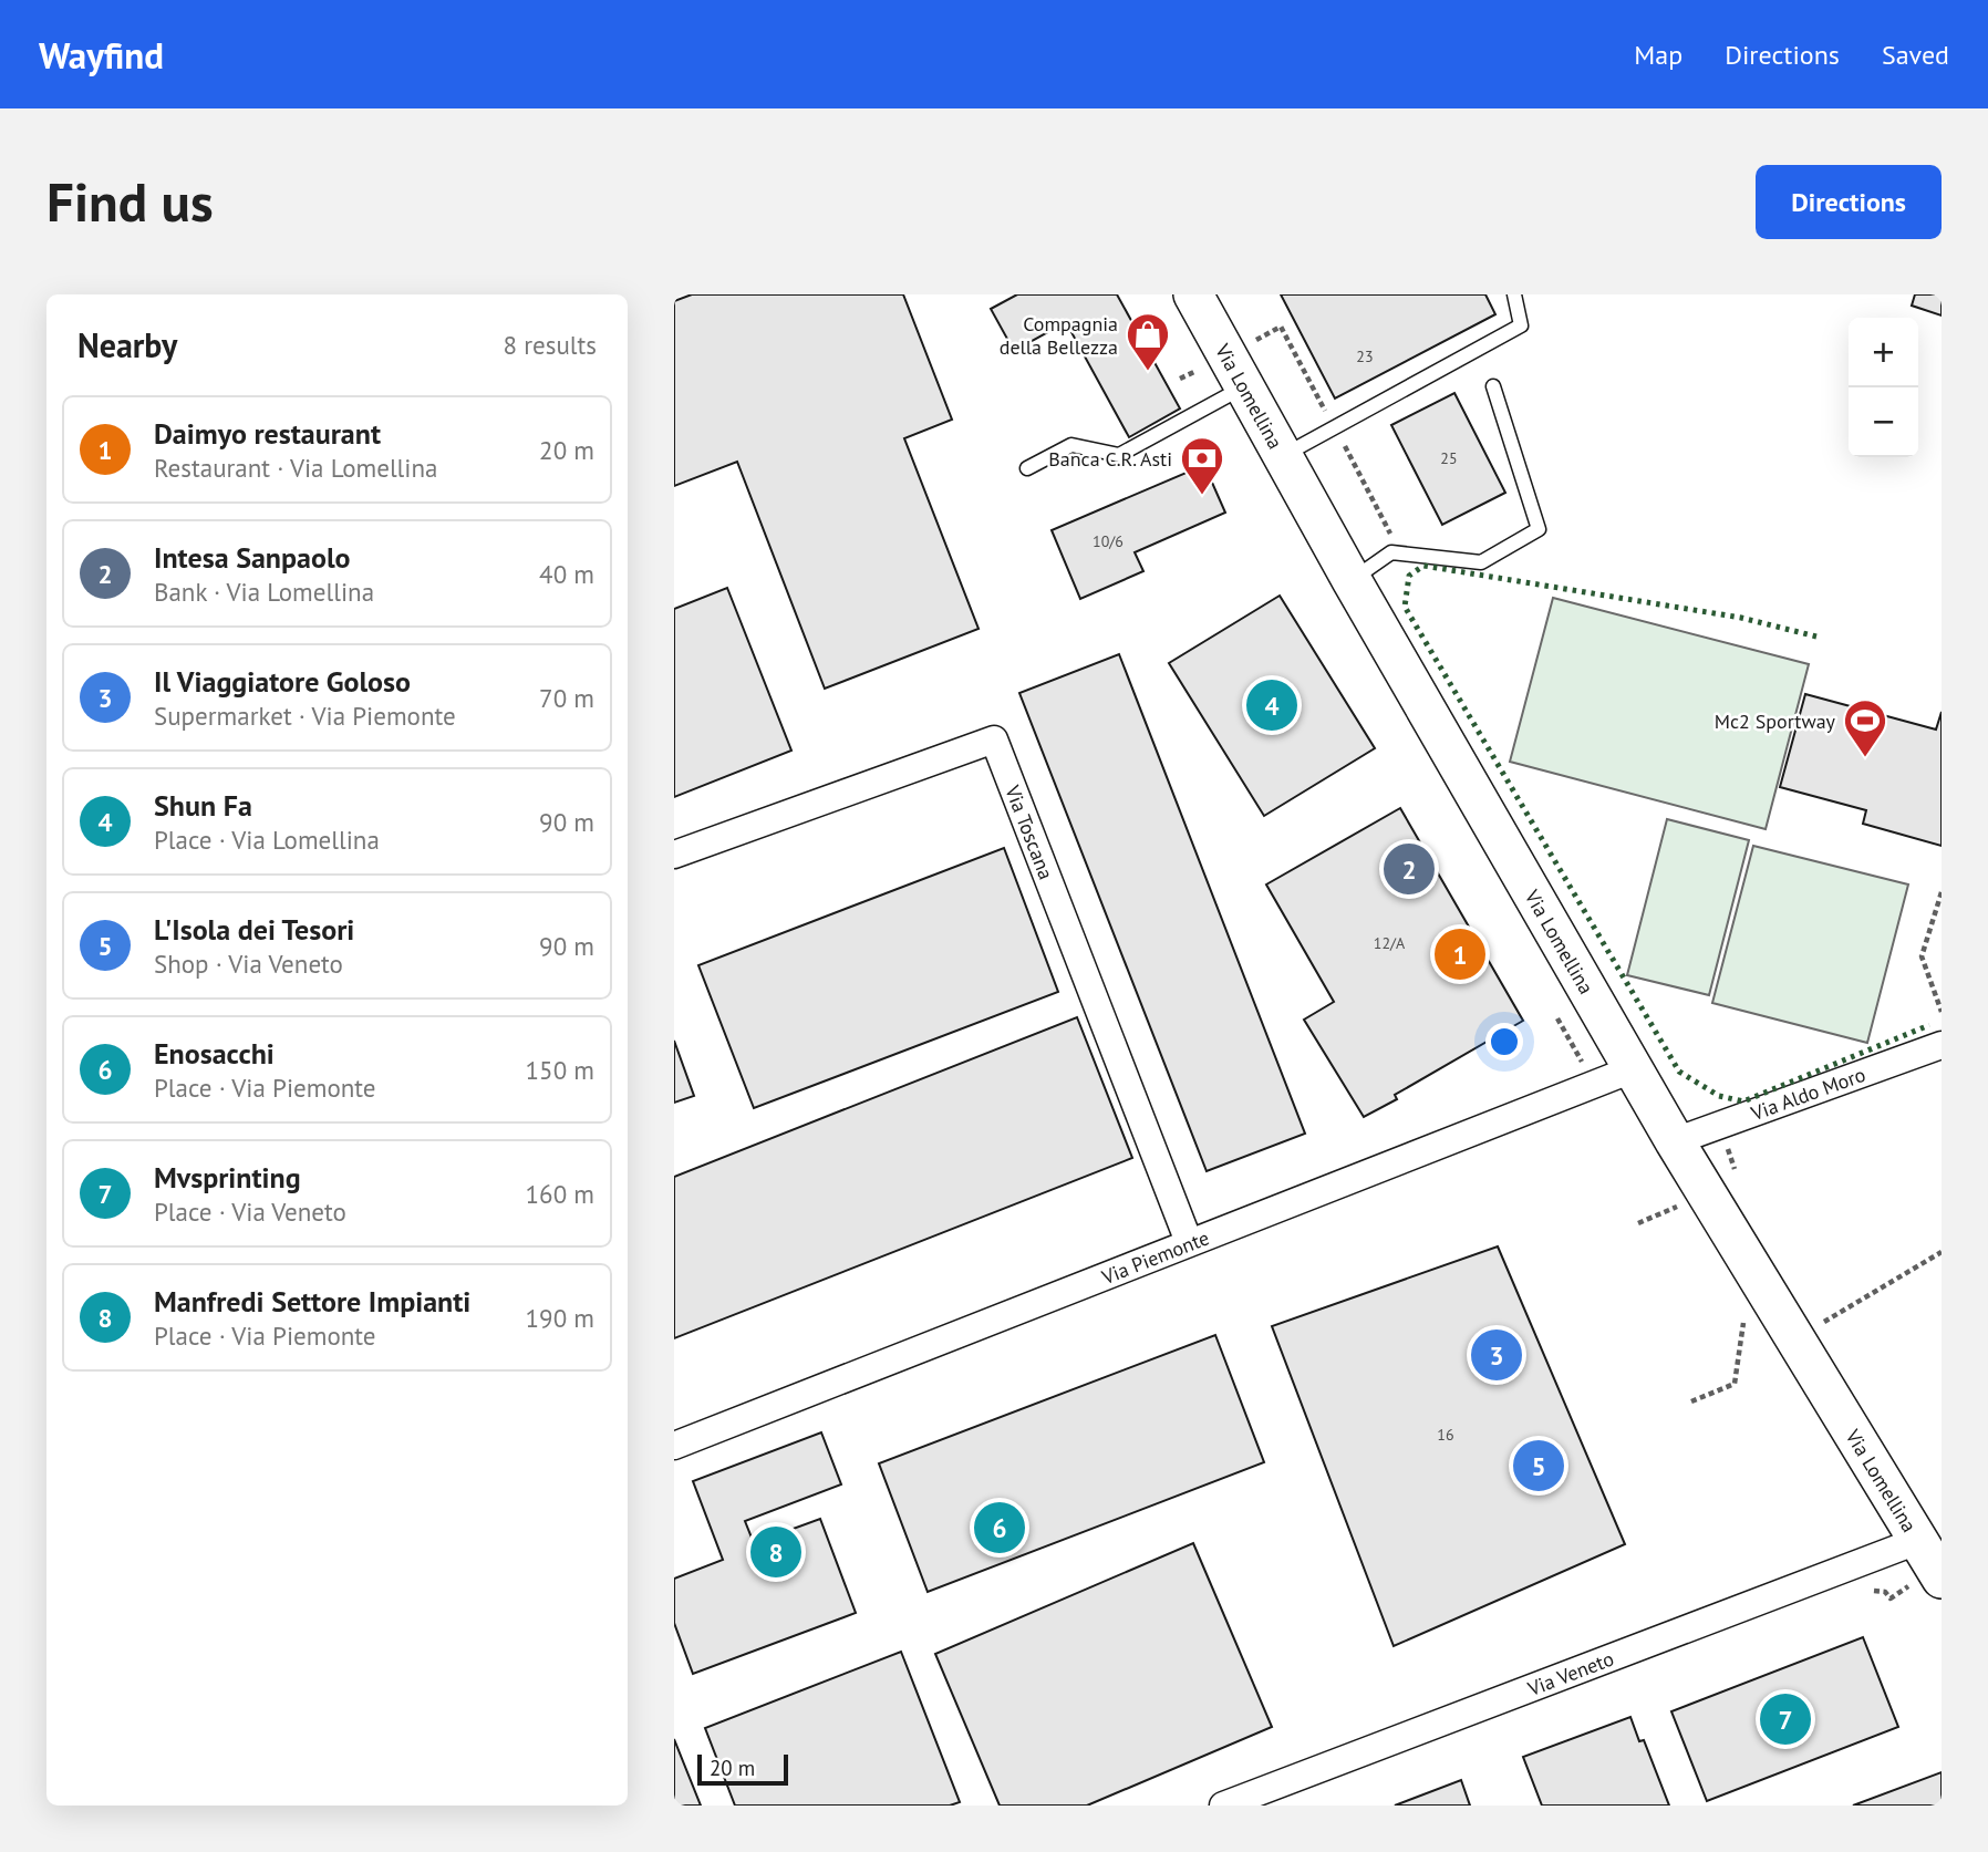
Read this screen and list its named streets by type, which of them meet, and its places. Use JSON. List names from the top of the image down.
{
  "streets": {
    "main road": ["Via Lomellina"],
    "street": [
      "Via Toscana",
      "Via Aldo Moro",
      "Via Piemonte",
      "Via Veneto"
    ]
  },
  "crossings": [
    ["Via Lomellina", "Via Aldo Moro"],
    ["Via Lomellina", "Via Piemonte"],
    ["Via Lomellina", "Via Veneto"],
    ["Via Toscana", "Via Piemonte"]
  ],
  "places": {
    "shop": ["Compagnia della Bellezza"],
    "bank": ["Banca C.R. Asti"],
    "sports": ["Mc2 Sportway"]
  },
  "house_numbers": [
    "23",
    "25",
    "10/6",
    "12/A",
    "16"
  ],
  "scale_bar": "20 m",
  "page": {
    "header": "Wayfind",
    "nav": ["Map", "Directions", "Saved"],
    "buttons": "Directions",
    "title": "Find us",
    "heading": ["Nearby", "8 results"],
    "map_buttons": ["+", "−"],
    "list": [
      {
        "mark": "1",
        "name": "Daimyo restaurant",
        "note": "Restaurant · Via Lomellina",
        "value": "20 m"
      },
      {
        "mark": "2",
        "name": "Intesa Sanpaolo",
        "note": "Bank · Via Lomellina",
        "value": "40 m"
      },
      {
        "mark": "3",
        "name": "Il Viaggiatore Goloso",
        "note": "Supermarket · Via Piemonte",
        "value": "70 m"
      },
      {
        "mark": "4",
        "name": "Shun Fa",
        "note": "Place · Via Lomellina",
        "value": "90 m"
      },
      {
        "mark": "5",
        "name": "L'Isola dei Tesori",
        "note": "Shop · Via Veneto",
        "value": "90 m"
      },
      {
        "mark": "6",
        "name": "Enosacchi",
        "note": "Place · Via Piemonte",
        "value": "150 m"
      },
      {
        "mark": "7",
        "name": "Mvsprinting",
        "note": "Place · Via Veneto",
        "value": "160 m"
      },
      {
        "mark": "8",
        "name": "Manfredi Settore Impianti",
        "note": "Place · Via Piemonte",
        "value": "190 m"
      }
    ],
    "pins": [
      "4",
      "2",
      "1",
      "3",
      "5",
      "6",
      "8",
      "7"
    ],
    "scale": "20 m"
  }
}
